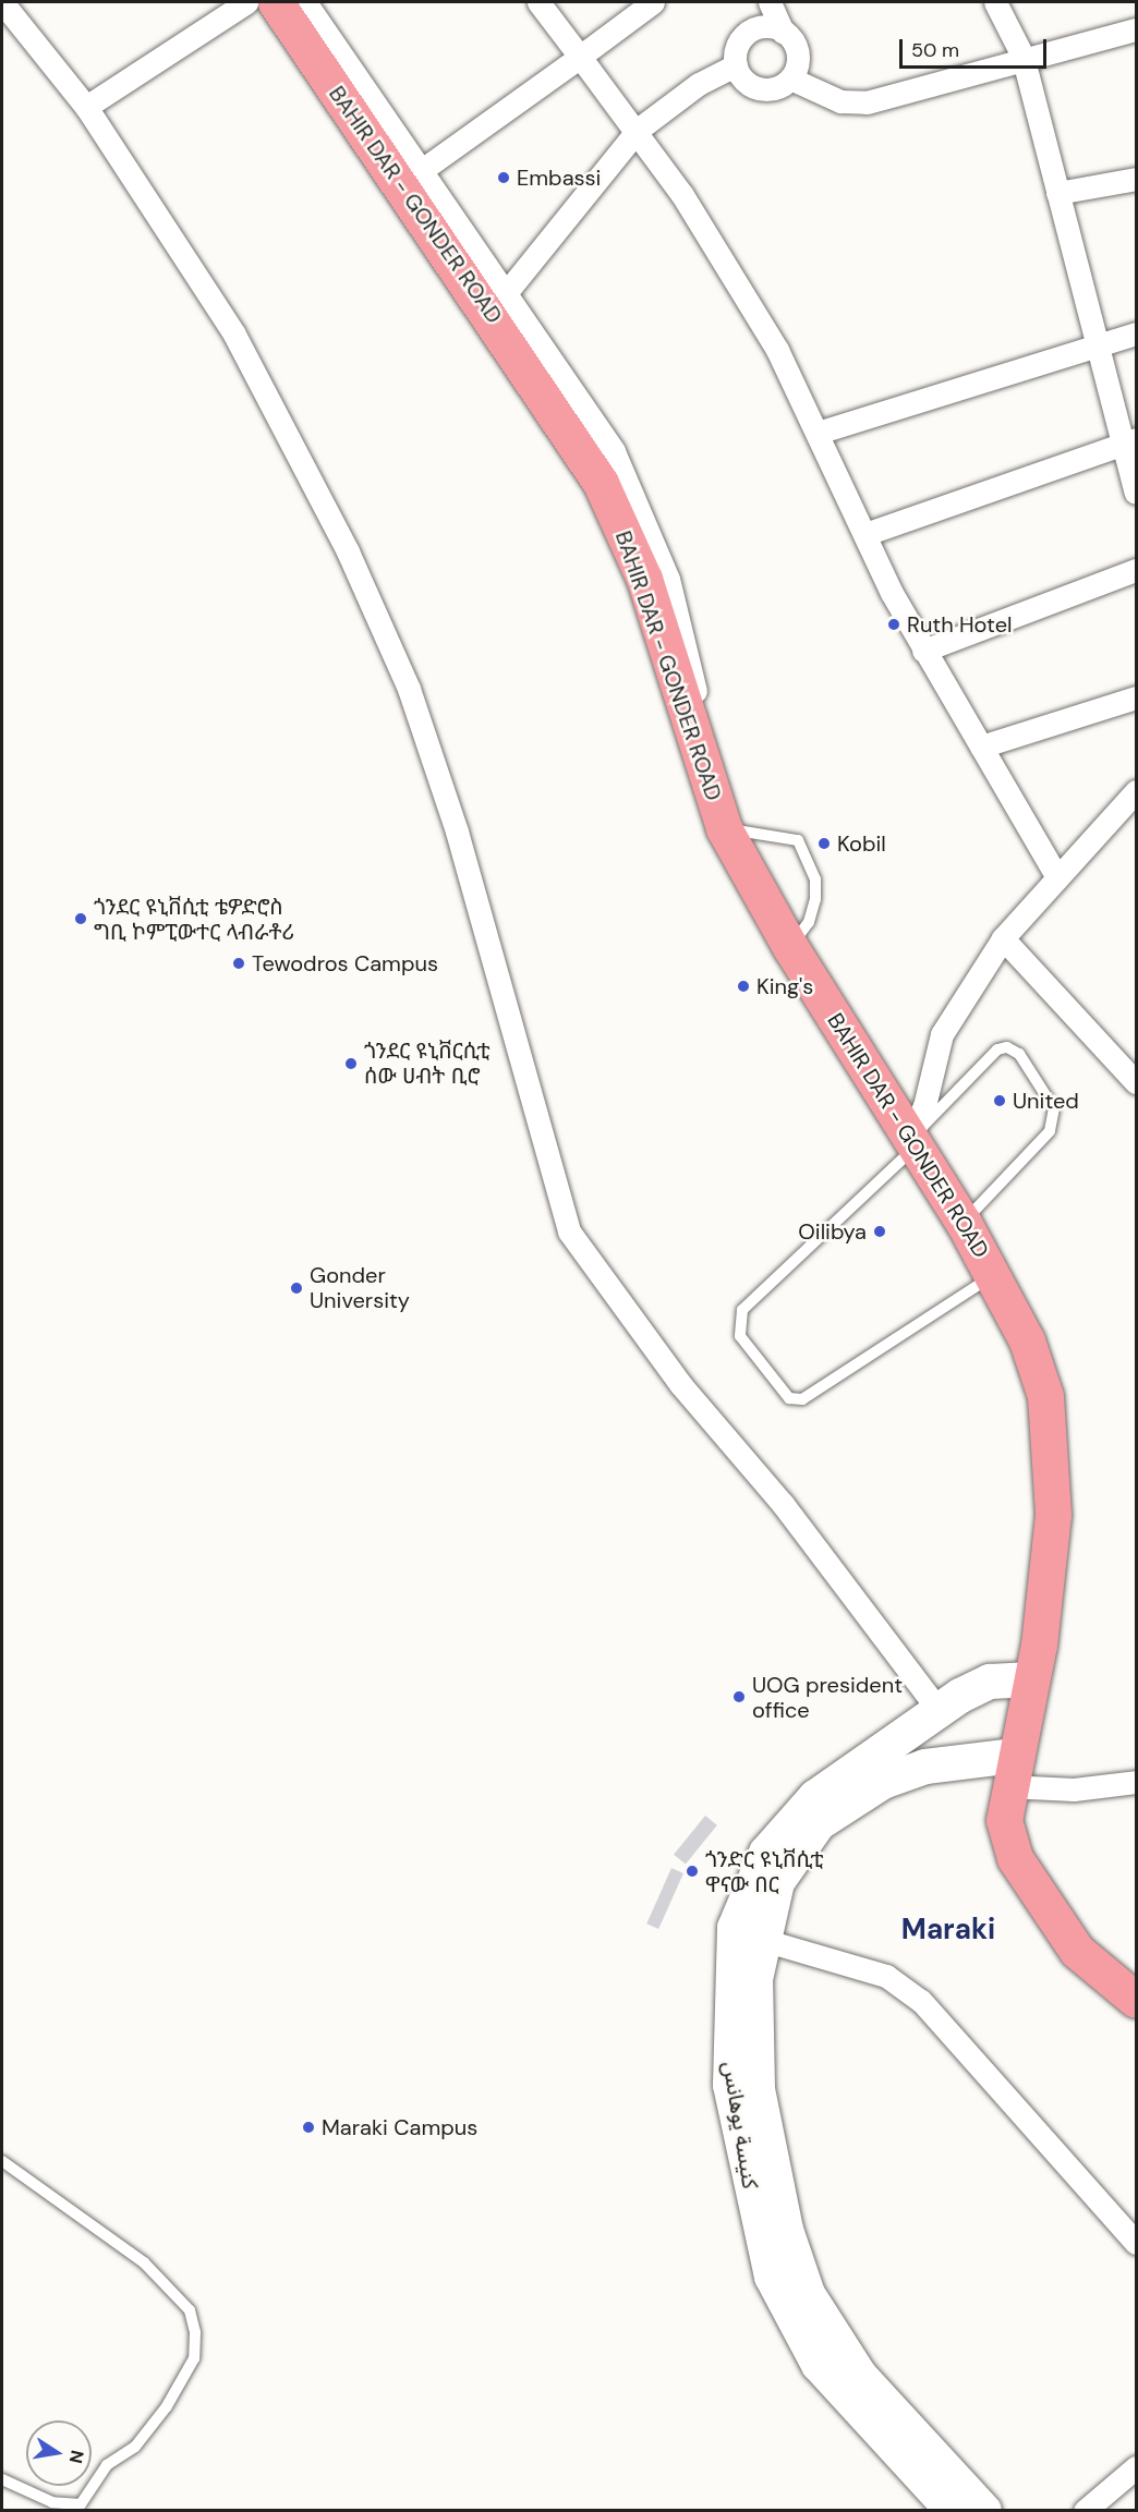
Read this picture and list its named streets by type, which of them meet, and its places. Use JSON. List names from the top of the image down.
{
  "streets": {
    "highway": ["BAHIR DAR - GONDER ROAD"],
    "street": ["كنيسة يوهانس"]
  },
  "crossings": [
    ["BAHIR DAR - GONDER ROAD", "كنيسة يوهانس"]
  ],
  "districts": ["Maraki"],
  "places": [
    "Embassi",
    "Ruth Hotel",
    "Kobil",
    "ጎንደር ዩኒቨሲቲ ቴዎድሮስ ግቢ ኮምፒውተር ላብራቶሪ",
    "Tewodros Campus",
    "King's",
    "ጎንደር ዩኒቨርሲቲ ሰው ሀብት ቢሮ",
    "United",
    "Oilibya",
    "Gonder University",
    "UOG president office",
    "ጎንድር ዩኒቨሲቲ ዋናው በር",
    "Maraki Campus"
  ],
  "scale_bar": "50 m",
  "north": "right"
}
